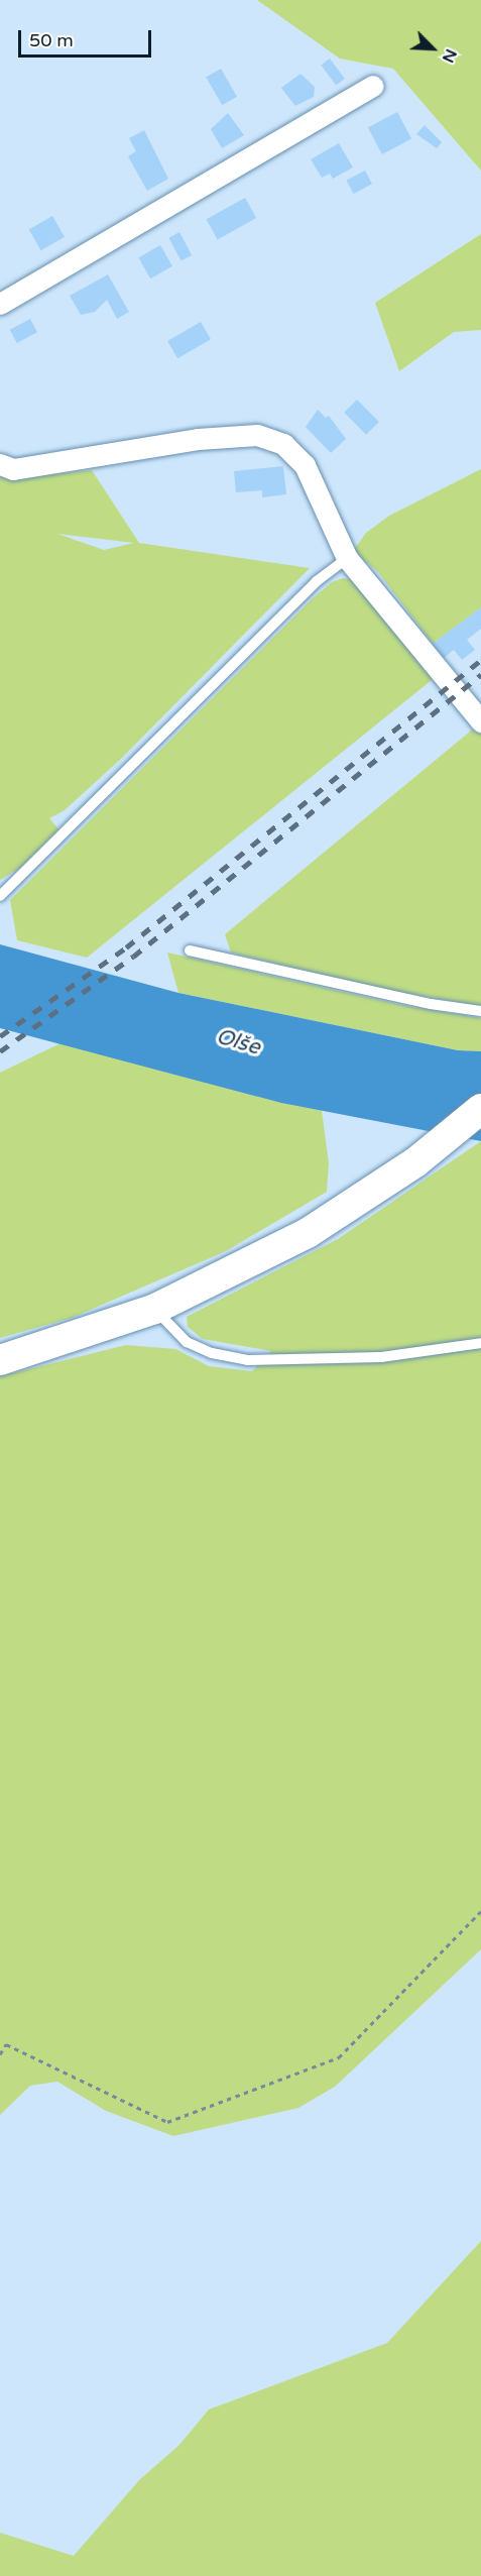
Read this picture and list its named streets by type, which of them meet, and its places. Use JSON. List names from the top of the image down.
{
  "water": ["Olše"],
  "scale_bar": "50 m",
  "north": "bottom right"
}
